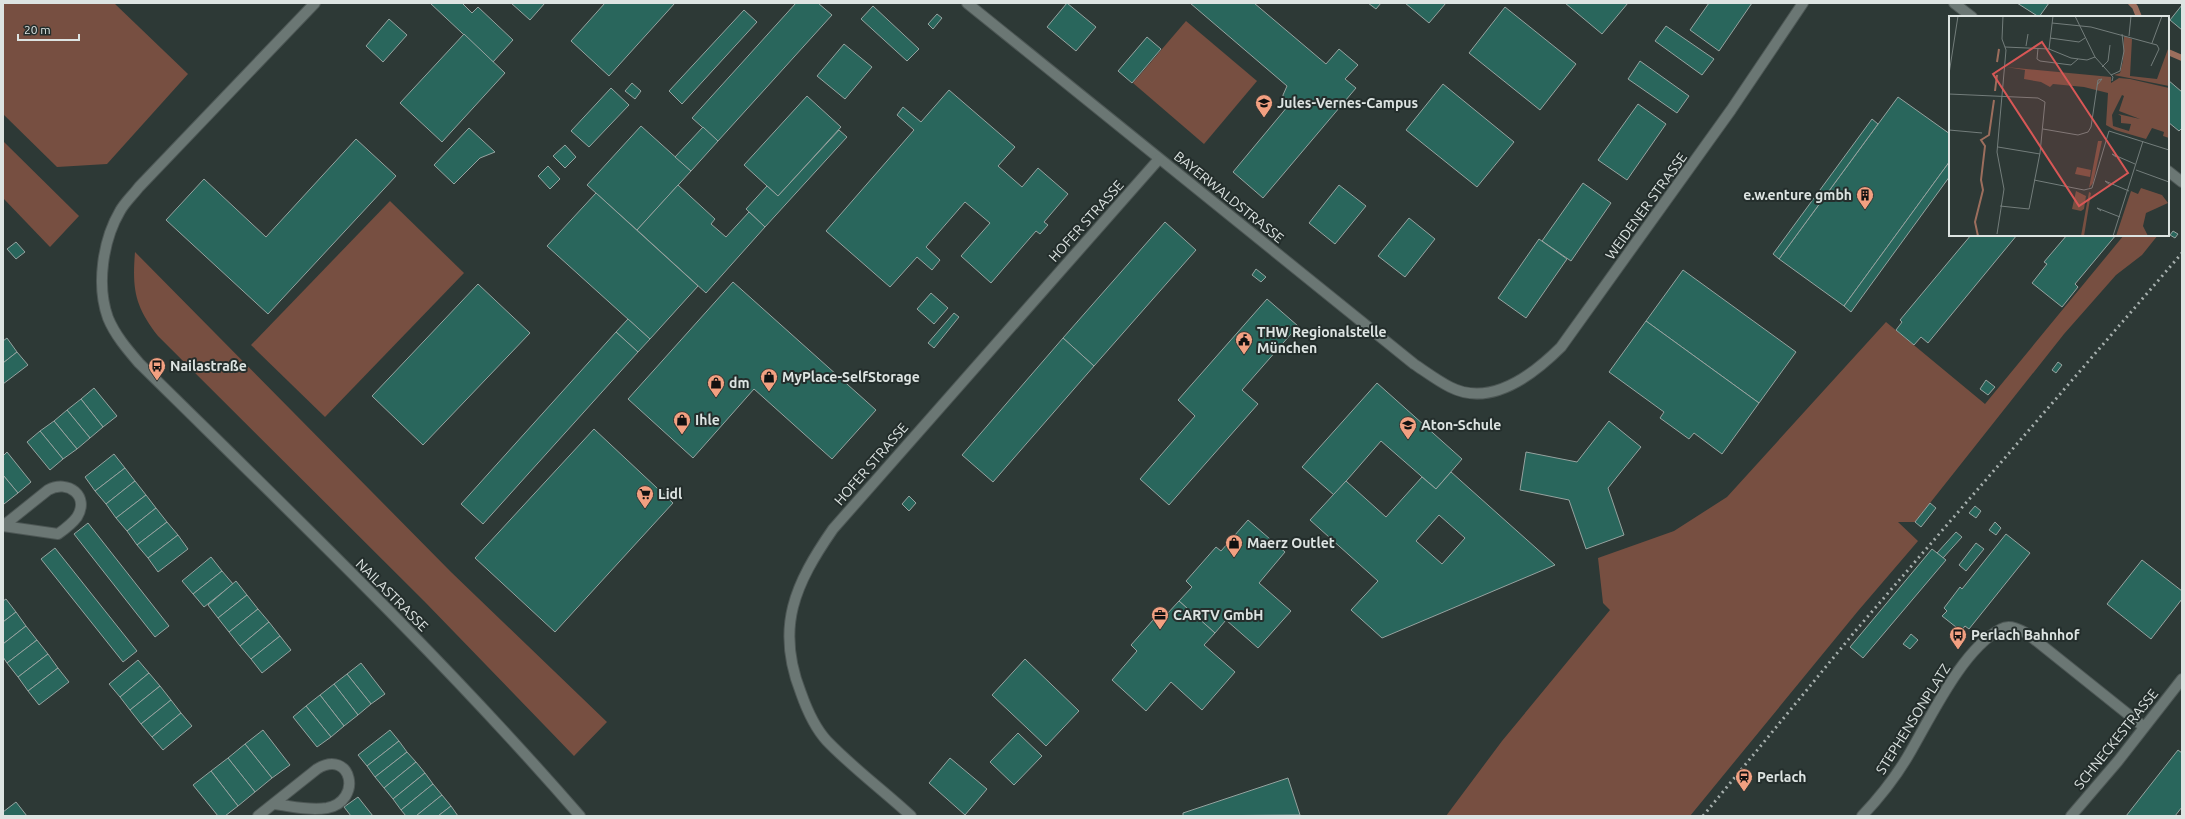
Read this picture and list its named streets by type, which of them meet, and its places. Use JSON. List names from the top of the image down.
{
  "streets": {
    "street": [
      "BAYERWALDSTRASSE",
      "WEIDENER STRASSE",
      "HOFER STRASSE",
      "NAILASTRASSE",
      "STEPHENSONPLATZ",
      "SCHNECKESTRASSE"
    ]
  },
  "crossings": [
    ["BAYERWALDSTRASSE", "WEIDENER STRASSE"],
    ["BAYERWALDSTRASSE", "HOFER STRASSE"],
    ["STEPHENSONPLATZ", "SCHNECKESTRASSE"]
  ],
  "places": {
    "school or university": ["Jules-Vernes-Campus", "Aton-Schule"],
    "building": ["e.w.enture gmbh"],
    "public building": ["THW Regionalstelle München"],
    "bus stop": ["Nailastraße", "Perlach Bahnhof"],
    "shop": [
      "MyPlace-SelfStorage",
      "dm",
      "Ihle",
      "Maerz Outlet"
    ],
    "supermarket": ["Lidl"],
    "office": ["CARTV GmbH"],
    "station": ["Perlach"]
  },
  "scale_bar": "20 m"
}
